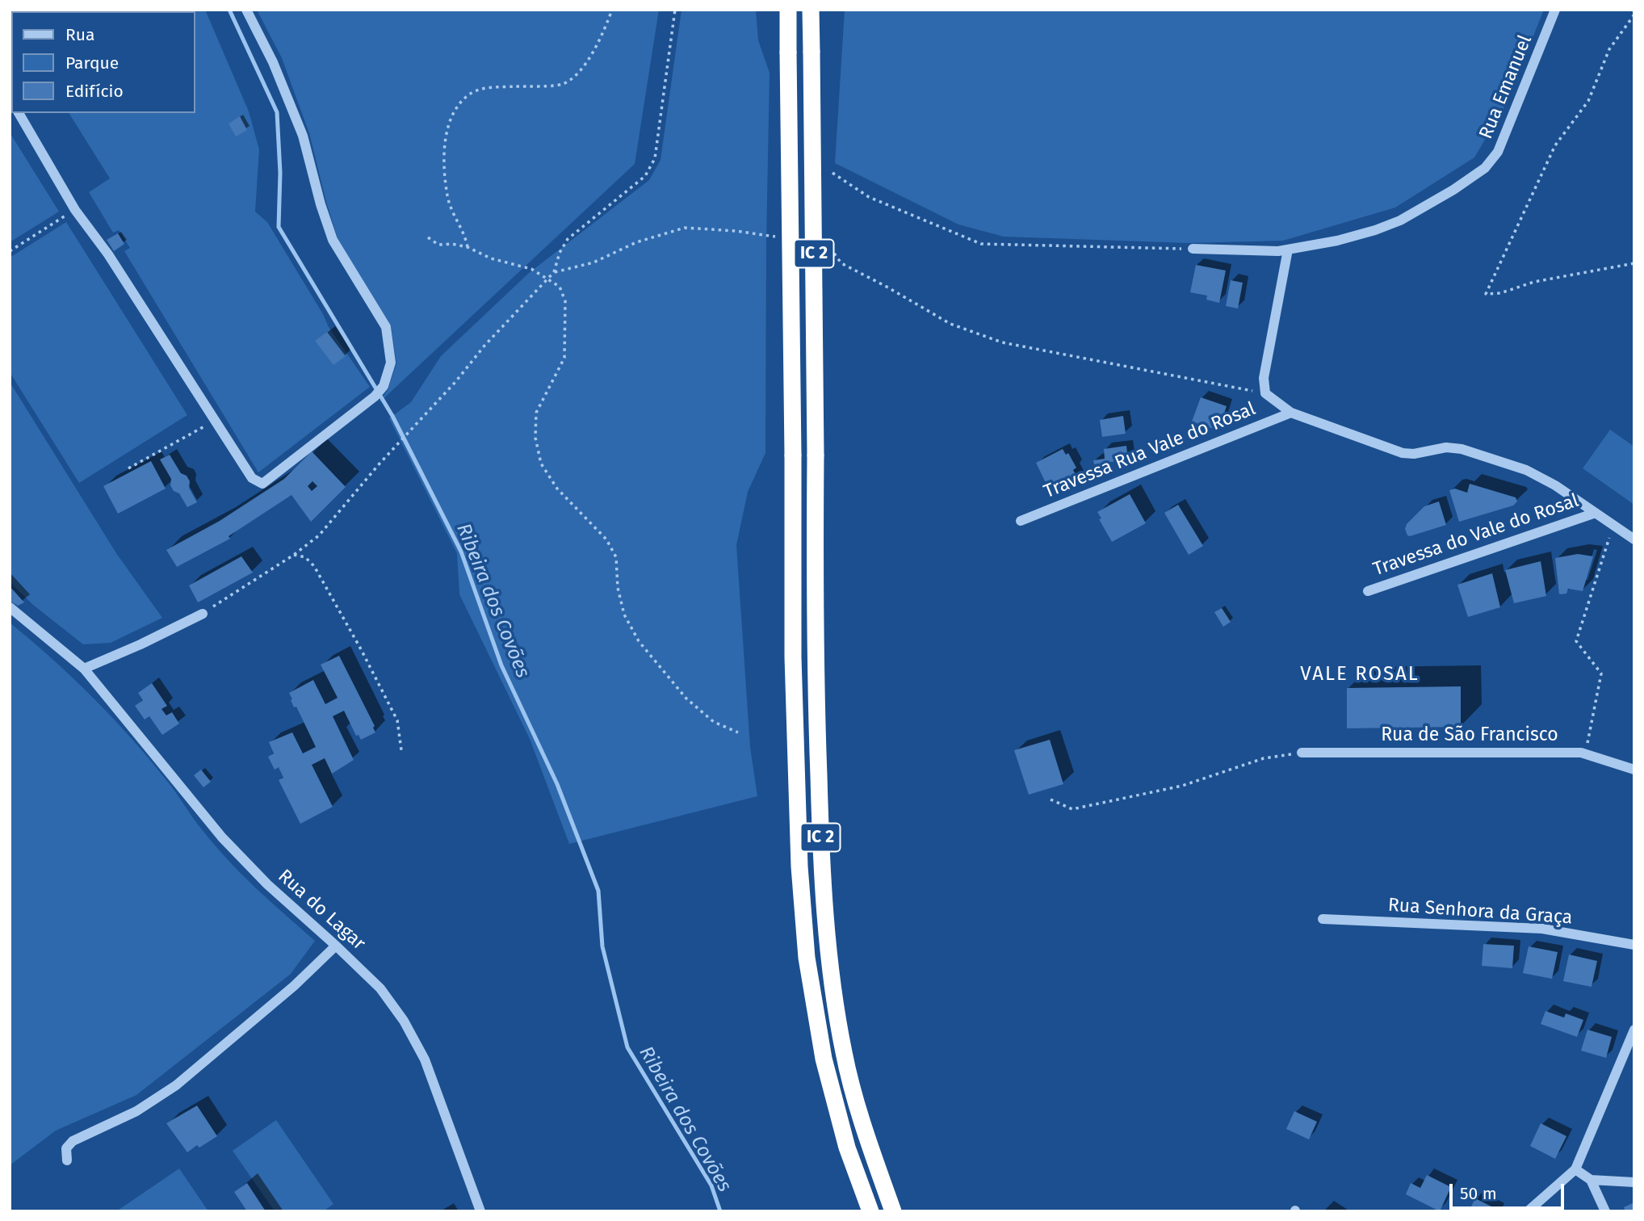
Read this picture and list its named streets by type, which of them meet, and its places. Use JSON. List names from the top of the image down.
{
  "streets": {
    "highway": ["IC 2"],
    "street": [
      "Rua Emanuel",
      "Travessa Rua Vale do Rosal",
      "Travessa do Vale do Rosal",
      "Rua de São Francisco",
      "Rua do Lagar",
      "Rua Senhora da Graça"
    ]
  },
  "districts": ["VALE ROSAL"],
  "water": ["Ribeira dos Covões"],
  "legend": ["Rua", "Parque", "Edifício"],
  "scale_bar": "50 m"
}
